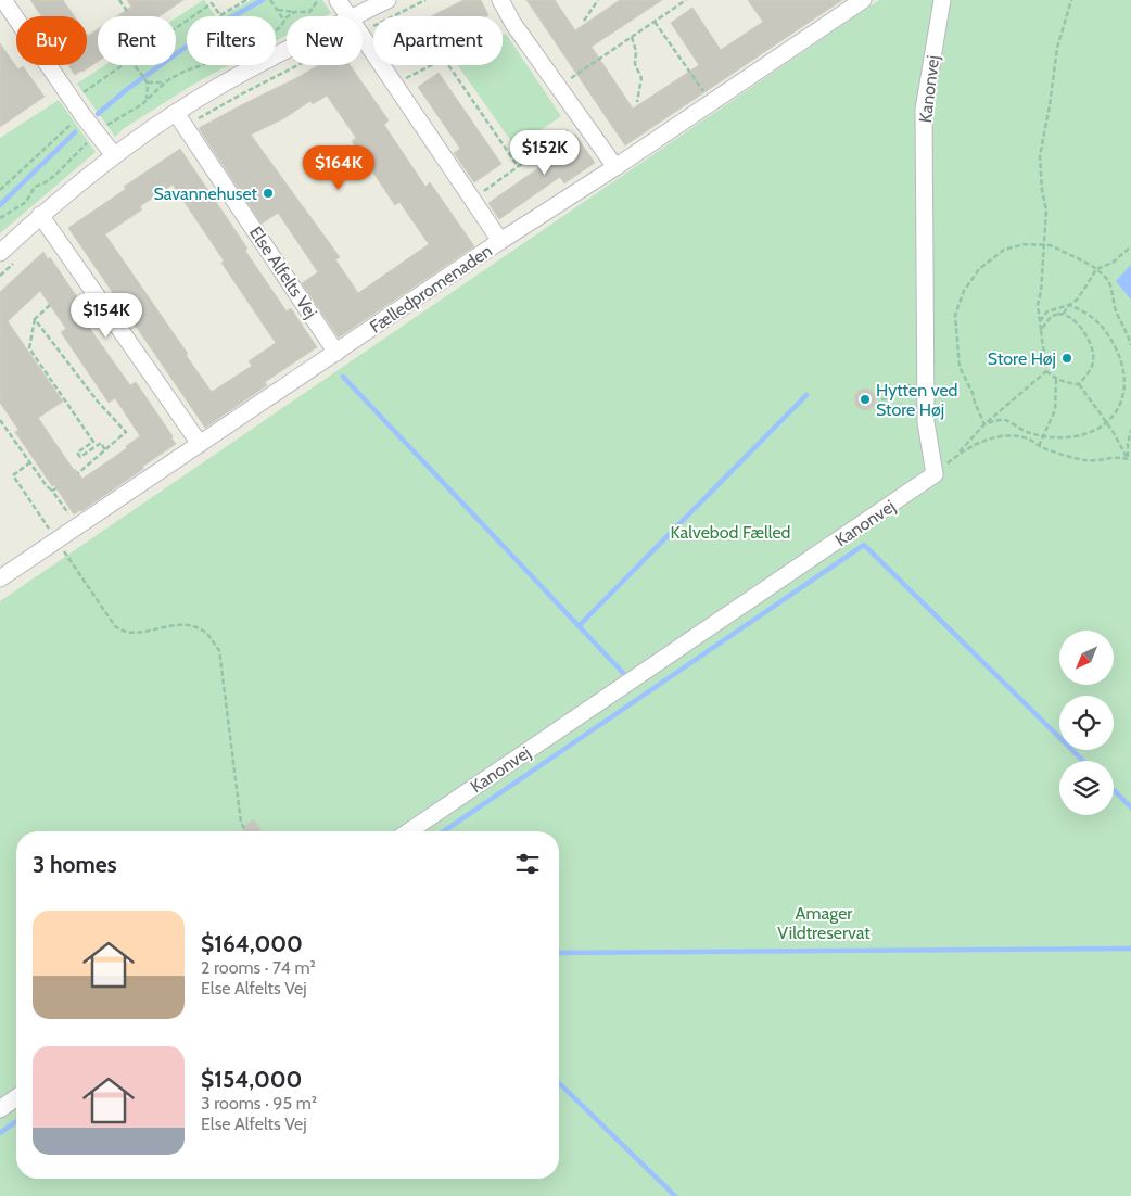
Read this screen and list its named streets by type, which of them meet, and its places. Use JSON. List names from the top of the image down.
{
  "streets": {
    "street": ["Kanonvej", "Else Alfelts Vej", "Fælledpromenaden"]
  },
  "crossings": [
    ["Else Alfelts Vej", "Fælledpromenaden"]
  ],
  "parks": ["Kalvebod Fælled", "Amager Vildtreservat"],
  "places": ["Savannehuset", "Store Høj", "Hytten ved Store Høj"],
  "north": "bottom left",
  "page": {
    "chip": [
      "Buy",
      "Rent",
      "Filters",
      "New",
      "Apartment"
    ],
    "price": ["$152K", "$164K", "$154K"],
    "heading": "3 homes",
    "list": [
      {
        "name": "$164,000",
        "note": "2 rooms · 74 m² · Else Alfelts Vej"
      },
      {
        "name": "$154,000",
        "note": "3 rooms · 95 m² · Else Alfelts Vej"
      }
    ]
  }
}
